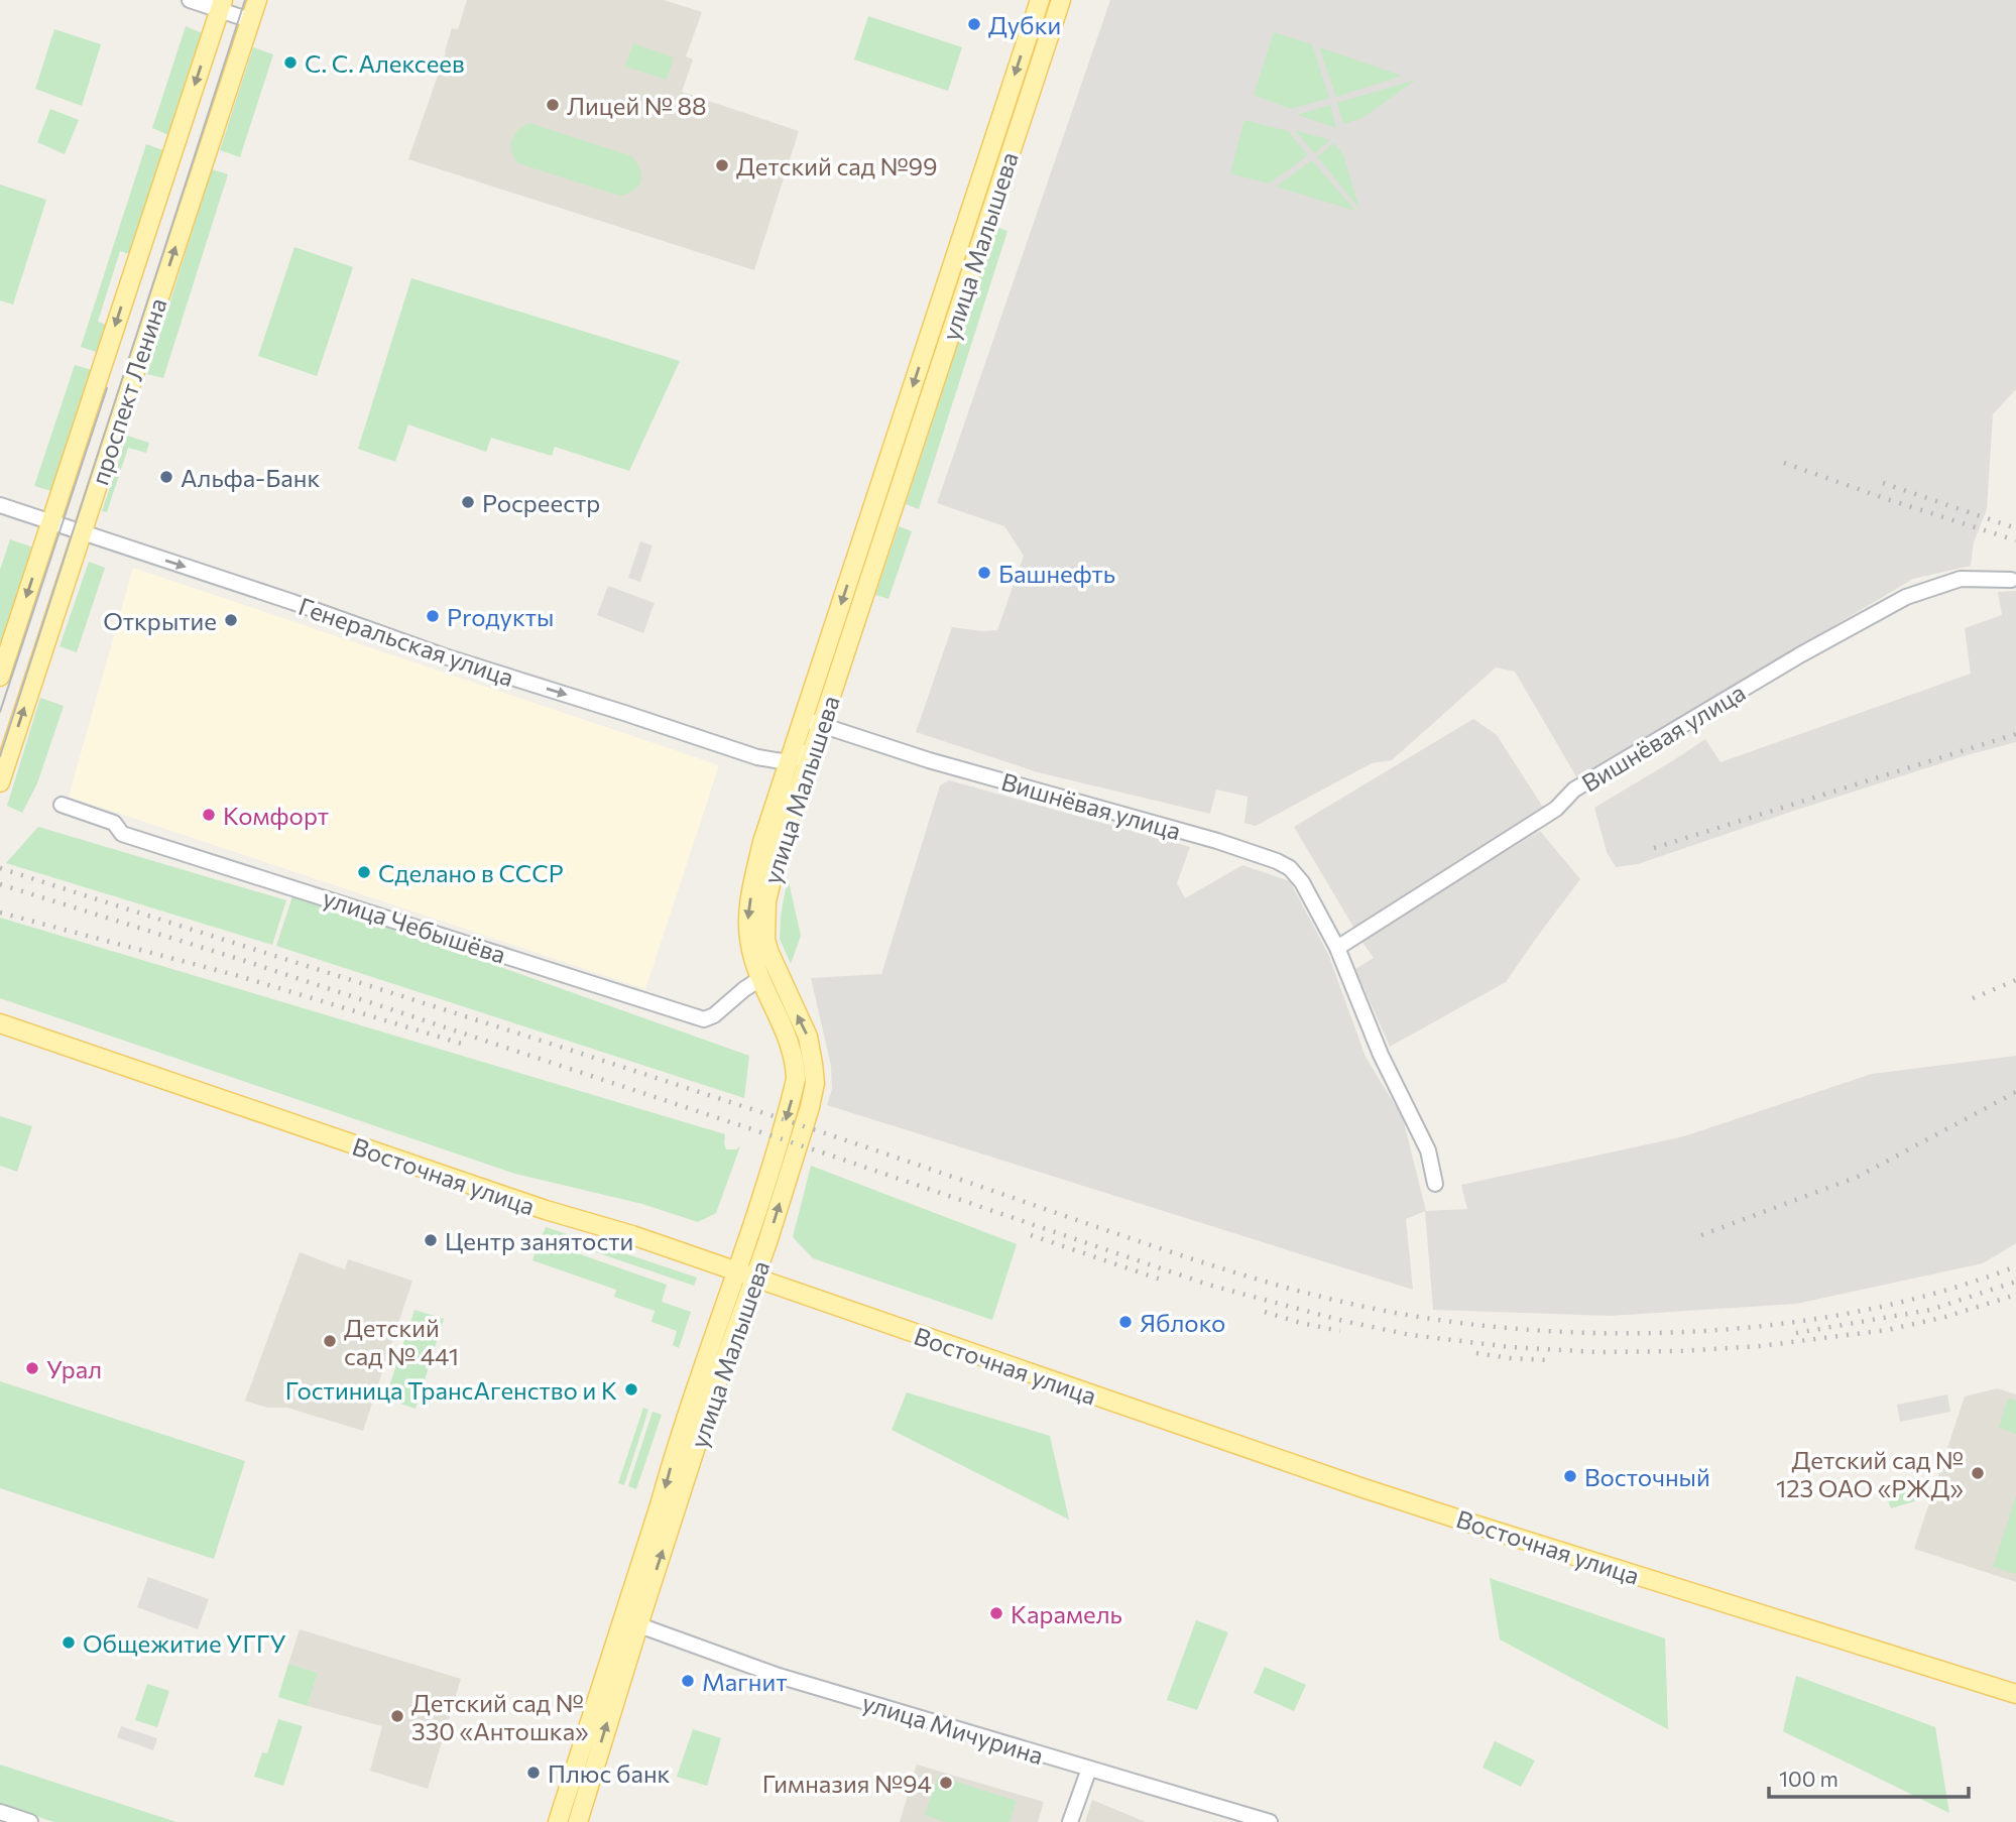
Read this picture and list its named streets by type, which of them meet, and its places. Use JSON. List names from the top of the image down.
{
  "streets": {
    "main road": ["улица Малышева", "проспект Ленина", "Восточная улица"],
    "street": [
      "Генеральская улица",
      "Вишнёвая улица",
      "улица Чебышёва",
      "улица Мичурина"
    ]
  },
  "crossings": [
    ["улица Малышева", "Генеральская улица"],
    ["улица Малышева", "Вишнёвая улица"],
    ["улица Малышева", "улица Чебышёва"],
    ["улица Малышева", "Восточная улица"],
    ["улица Малышева", "улица Мичурина"],
    ["проспект Ленина", "Генеральская улица"]
  ],
  "one_way": ["Генеральская улица"],
  "places": [
    "Дубки",
    "С. С. Алексеев",
    "Лицей № 88",
    "Детский сад №99",
    "Альфа-Банк",
    "Росреестр",
    "Башнефть",
    "Proдукты",
    "Открытие",
    "Комфорт",
    "Сделано в СССР",
    "Центр занятости",
    "Яблоко",
    "Детский сад № 441",
    "Урал",
    "Гостиница ТрансАгенство и К",
    "Детский сад № 123 ОАО «РЖД»",
    "Восточный",
    "Карамель",
    "Общежитие УГГУ",
    "Магнит",
    "Детский сад № 330 «Антошка»",
    "Плюс банк",
    "Гимназия №94"
  ],
  "scale_bar": "100 m"
}
